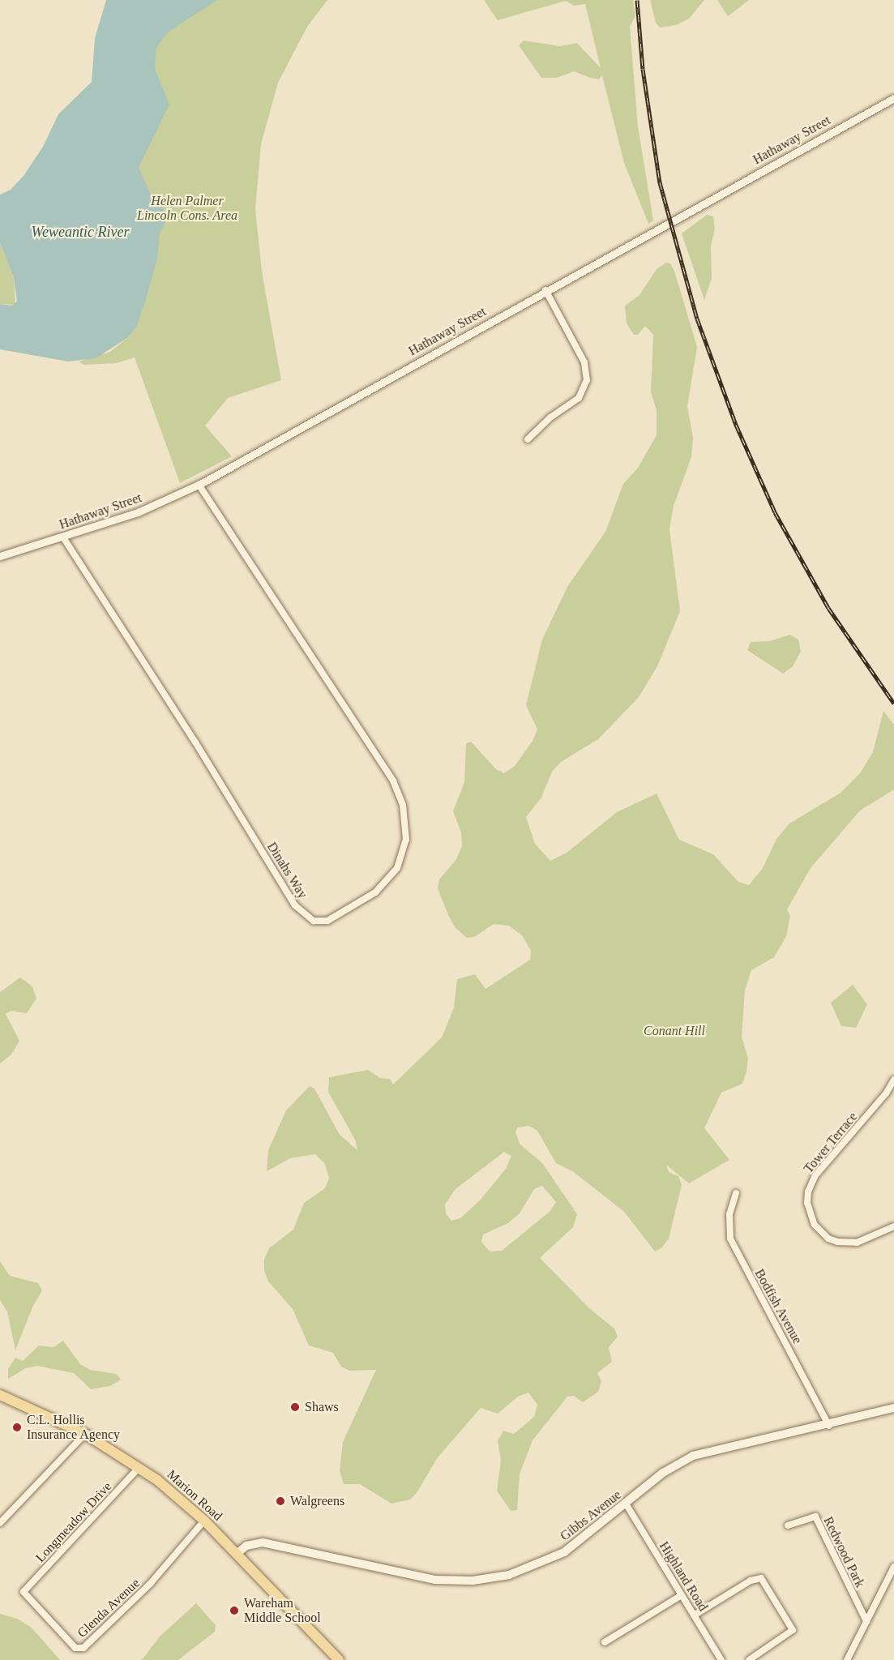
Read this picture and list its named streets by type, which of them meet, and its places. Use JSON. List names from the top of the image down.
{
  "streets": {
    "main road": ["Marion Road", "Gibbs Avenue"],
    "street": [
      "Hathaway Street",
      "Dinahs Way",
      "Tower Terrace",
      "Bodfish Avenue",
      "Longmeadow Drive",
      "Redwood Park",
      "Highland Road",
      "Glenda Avenue"
    ]
  },
  "crossings": [
    ["Hathaway Street", "Dinahs Way"],
    ["Bodfish Avenue", "Gibbs Avenue"],
    ["Marion Road", "Gibbs Avenue"],
    ["Marion Road", "Longmeadow Drive"],
    ["Marion Road", "Glenda Avenue"],
    ["Gibbs Avenue", "Highland Road"],
    ["Longmeadow Drive", "Glenda Avenue"]
  ],
  "water": ["Weweantic River"],
  "parks": ["Helen Palmer Lincoln Cons. Area", "Conant Hill"],
  "places": [
    "Shaws",
    "C.L. Hollis Insurance Agency",
    "Walgreens",
    "Wareham Middle School"
  ]
}
